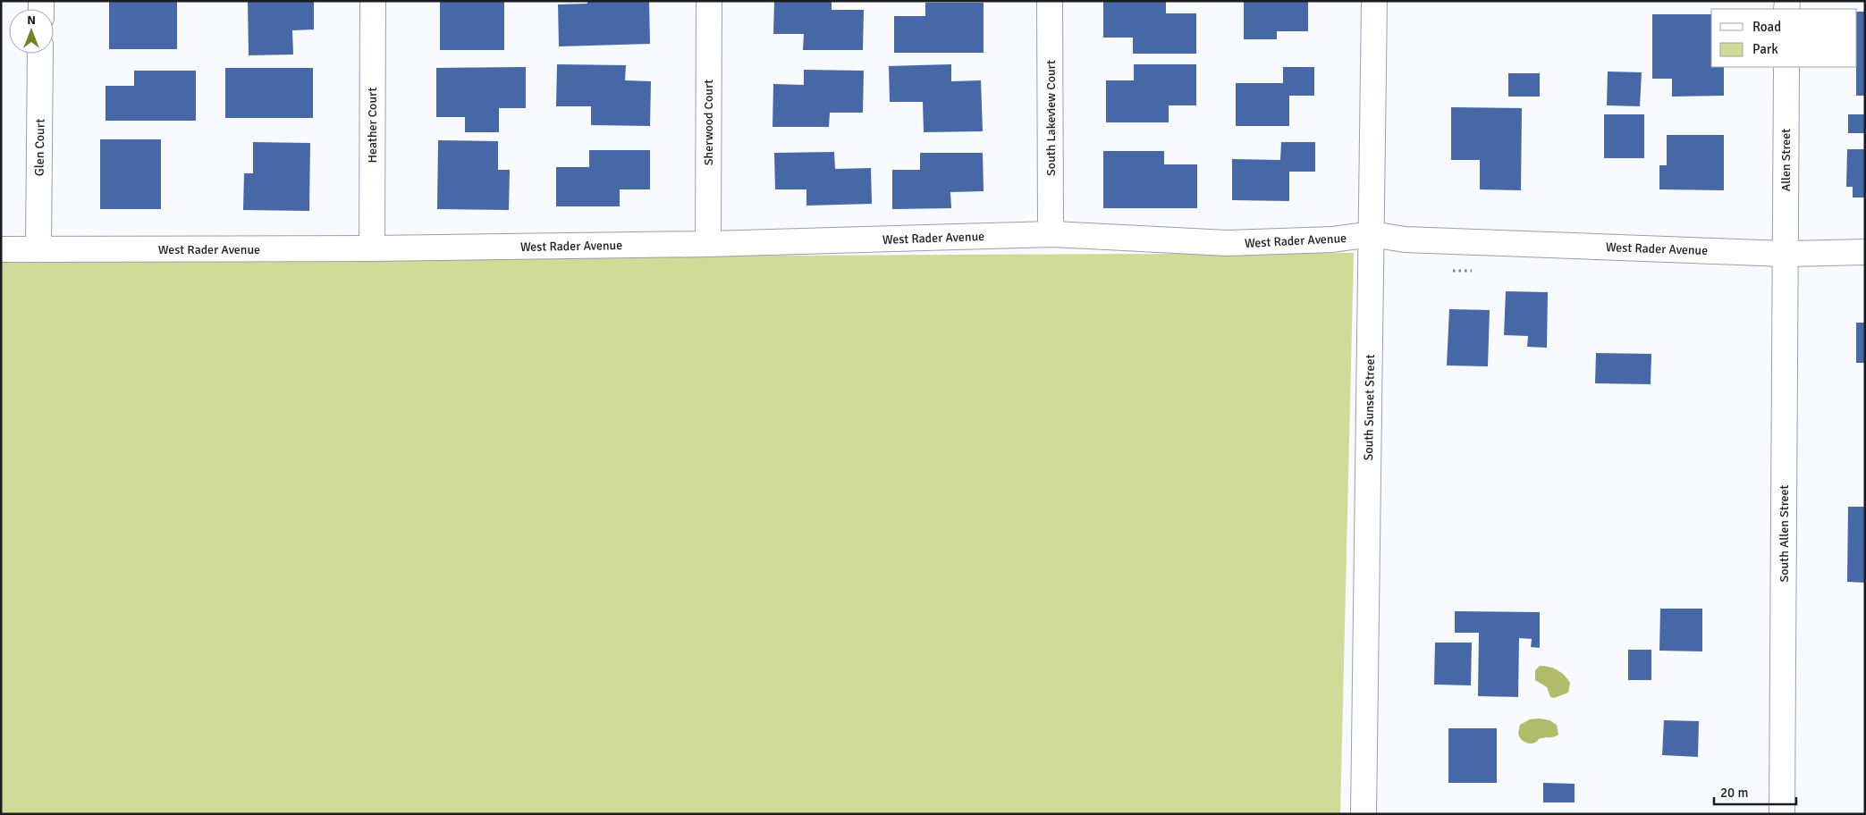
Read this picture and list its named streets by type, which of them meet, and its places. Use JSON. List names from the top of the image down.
{
  "streets": {
    "street": [
      "South Lakeview Court",
      "Sherwood Court",
      "Heather Court",
      "Glen Court",
      "Allen Street",
      "West Rader Avenue",
      "South Sunset Street",
      "South Allen Street"
    ]
  },
  "crossings": [
    ["South Lakeview Court", "West Rader Avenue"],
    ["Sherwood Court", "West Rader Avenue"],
    ["Heather Court", "West Rader Avenue"],
    ["Glen Court", "West Rader Avenue"],
    ["Allen Street", "West Rader Avenue"],
    ["Allen Street", "South Allen Street"],
    ["West Rader Avenue", "South Sunset Street"],
    ["West Rader Avenue", "South Allen Street"]
  ],
  "legend": ["Road", "Park"],
  "scale_bar": "20 m",
  "north": "top"
}
